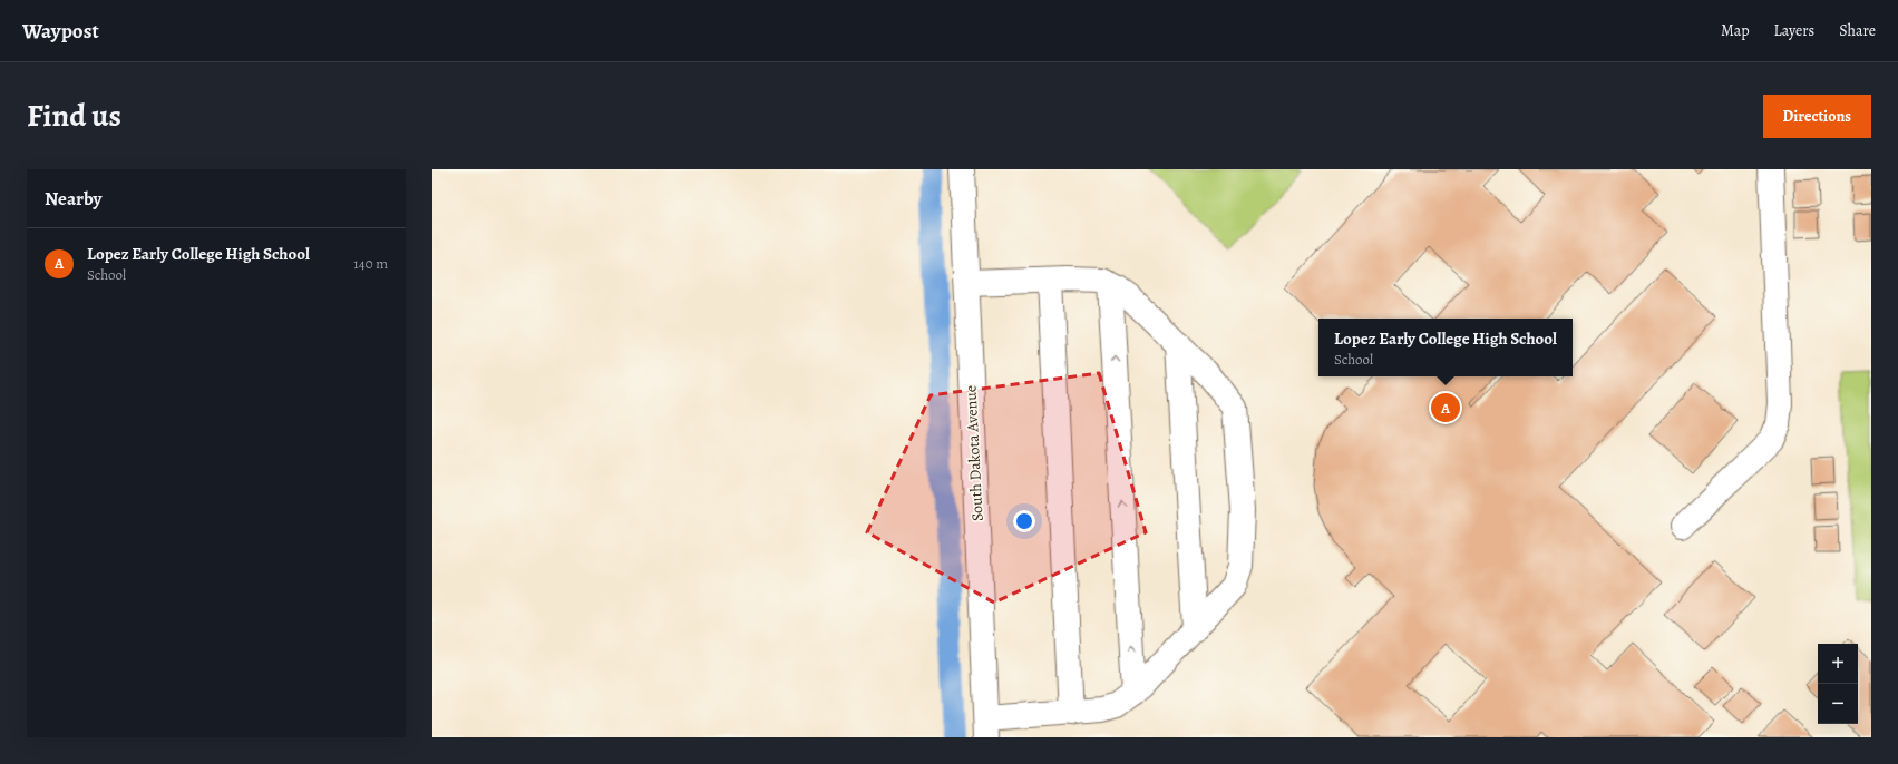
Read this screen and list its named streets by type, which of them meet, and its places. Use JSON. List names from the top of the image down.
{
  "streets": {
    "street": ["South Dakota Avenue"]
  },
  "page": {
    "header": "Waypost",
    "nav": ["Map", "Layers", "Share"],
    "title": "Find us",
    "buttons": "Directions",
    "heading": "Nearby",
    "list": [
      {
        "mark": "A",
        "name": "Lopez Early College High School",
        "note": "School",
        "value": "140 m"
      }
    ],
    "popup": ["Lopez Early College High School", "School"],
    "pins": "A",
    "map_buttons": ["+", "−"]
  }
}
